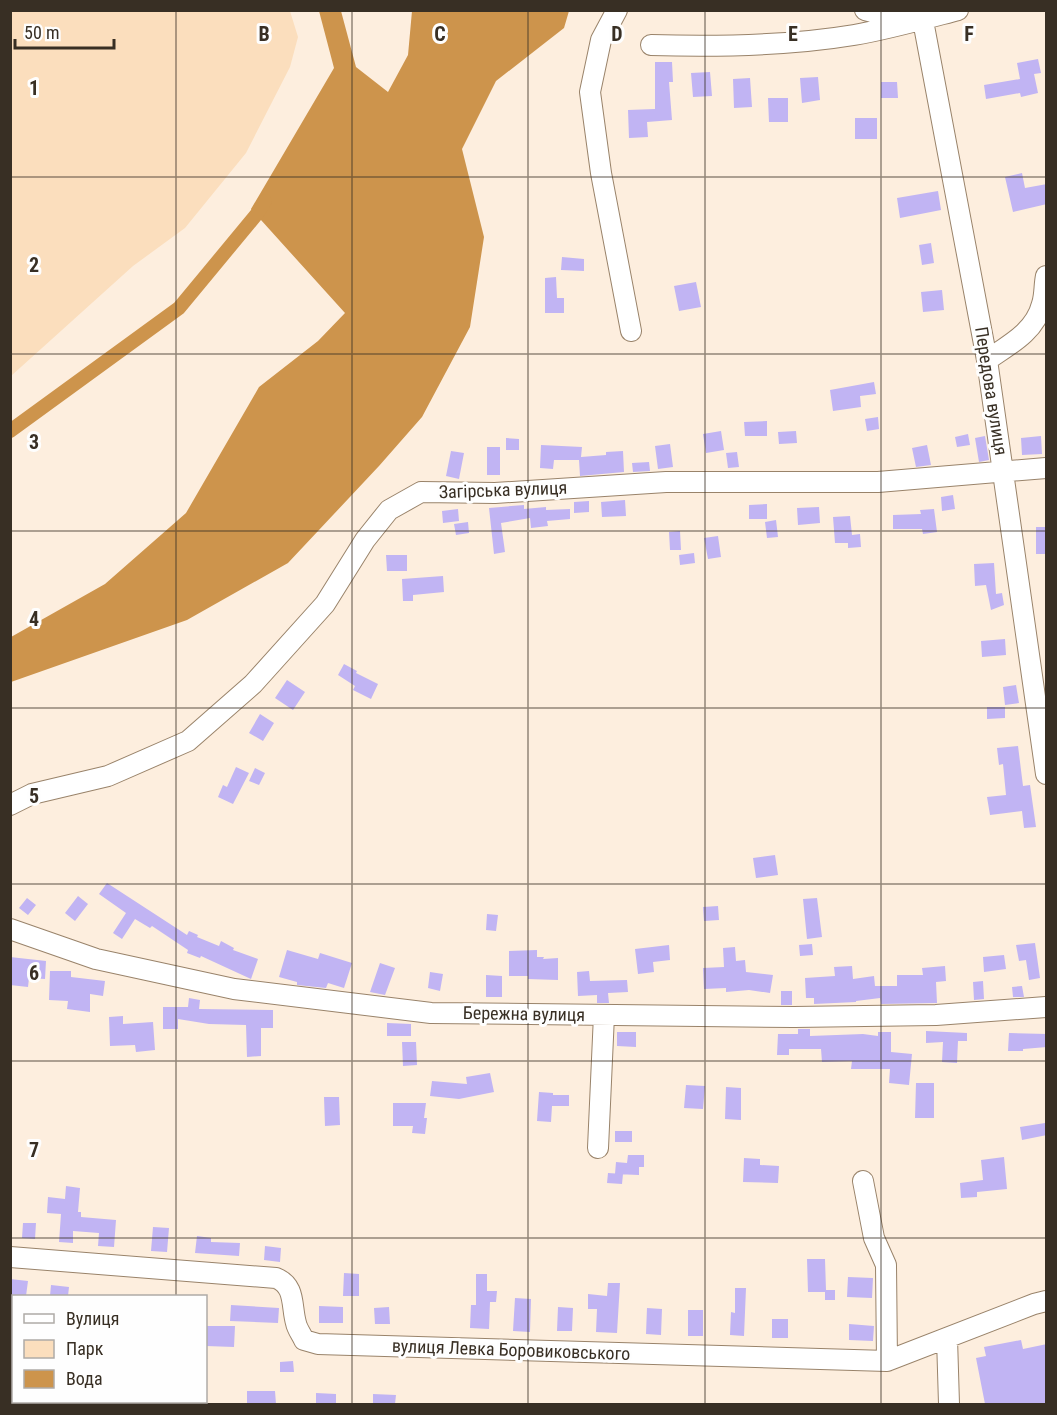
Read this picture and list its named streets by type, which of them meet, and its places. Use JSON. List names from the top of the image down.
{
  "streets": {
    "street": [
      "Передова вулиця",
      "Загірська вулиця",
      "Бережна вулиця",
      "вулиця Левка Боровиковського"
    ]
  },
  "crossings": [
    ["Передова вулиця", "Загірська вулиця"]
  ],
  "legend": ["Вулиця", "Парк", "Вода"],
  "scale_bar": "50 m",
  "grid": {
    "columns": [
      "B",
      "C",
      "D",
      "E",
      "F"
    ],
    "rows": [
      "1",
      "2",
      "3",
      "4",
      "5",
      "6",
      "7"
    ]
  }
}
